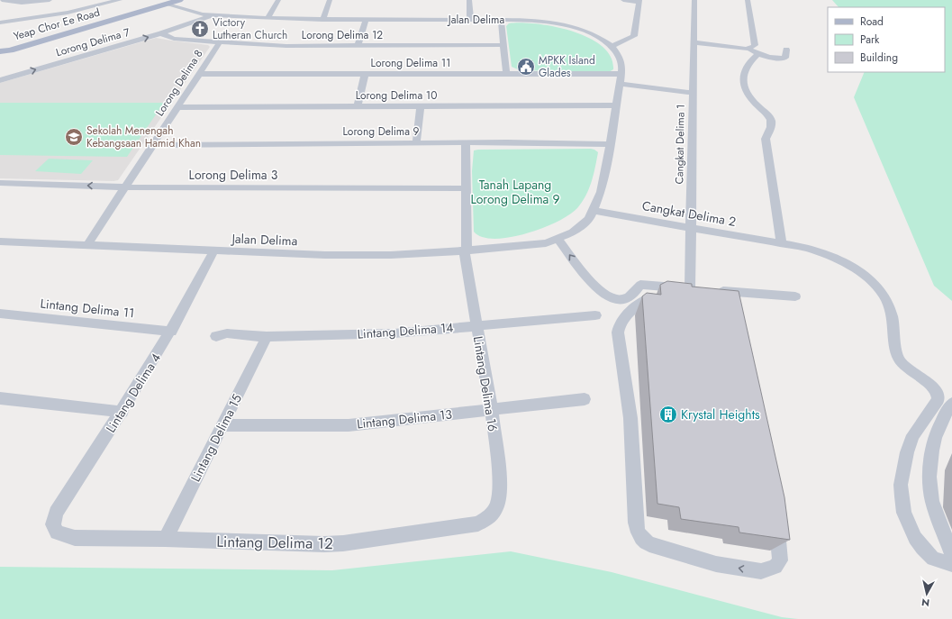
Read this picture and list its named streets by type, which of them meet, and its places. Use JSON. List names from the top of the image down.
{
  "streets": {
    "main road": ["Yeap Chor Ee Road"],
    "street": [
      "Jalan Delima",
      "Lorong Delima 12",
      "Lorong Delima 7",
      "Lorong Delima 11",
      "Lorong Delima 8",
      "Lorong Delima 10",
      "Lorong Delima 9",
      "Cangkat Delima 1",
      "Lorong Delima 3",
      "Cangkat Delima 2",
      "Lintang Delima 11",
      "Lintang Delima 14",
      "Lintang Delima 16",
      "Lintang Delima 4",
      "Lintang Delima 13",
      "Lintang Delima 15",
      "Lintang Delima 12"
    ]
  },
  "crossings": [
    ["Jalan Delima", "Yeap Chor Ee Road"],
    ["Jalan Delima", "Lorong Delima 7"],
    ["Jalan Delima", "Lorong Delima 11"],
    ["Jalan Delima", "Lorong Delima 8"],
    ["Jalan Delima", "Lorong Delima 10"],
    ["Jalan Delima", "Lorong Delima 9"],
    ["Jalan Delima", "Cangkat Delima 2"],
    ["Jalan Delima", "Lintang Delima 16"],
    ["Jalan Delima", "Lintang Delima 4"],
    ["Lorong Delima 12", "Lorong Delima 7"],
    ["Lorong Delima 12", "Lorong Delima 8"],
    ["Lorong Delima 11", "Lorong Delima 8"],
    ["Lorong Delima 8", "Lorong Delima 10"],
    ["Lorong Delima 8", "Lorong Delima 9"],
    ["Lorong Delima 8", "Lorong Delima 3"],
    ["Lorong Delima 9", "Lintang Delima 16"],
    ["Cangkat Delima 1", "Cangkat Delima 2"],
    ["Lorong Delima 3", "Lintang Delima 16"],
    ["Lintang Delima 11", "Lintang Delima 4"],
    ["Lintang Delima 14", "Lintang Delima 16"],
    ["Lintang Delima 14", "Lintang Delima 15"],
    ["Lintang Delima 16", "Lintang Delima 13"],
    ["Lintang Delima 16", "Lintang Delima 12"],
    ["Lintang Delima 4", "Lintang Delima 12"],
    ["Lintang Delima 13", "Lintang Delima 15"],
    ["Lintang Delima 15", "Lintang Delima 12"]
  ],
  "parks": ["Tanah Lapang Lorong Delima 9"],
  "places": {
    "church": ["Victory Lutheran Church"],
    "public building": ["MPKK Island Glades"],
    "school or university": ["Sekolah Menengah Kebangsaan Hamid Khan"],
    "building": ["Krystal Heights"]
  },
  "legend": ["Road", "Park", "Building"],
  "north": "bottom"
}
